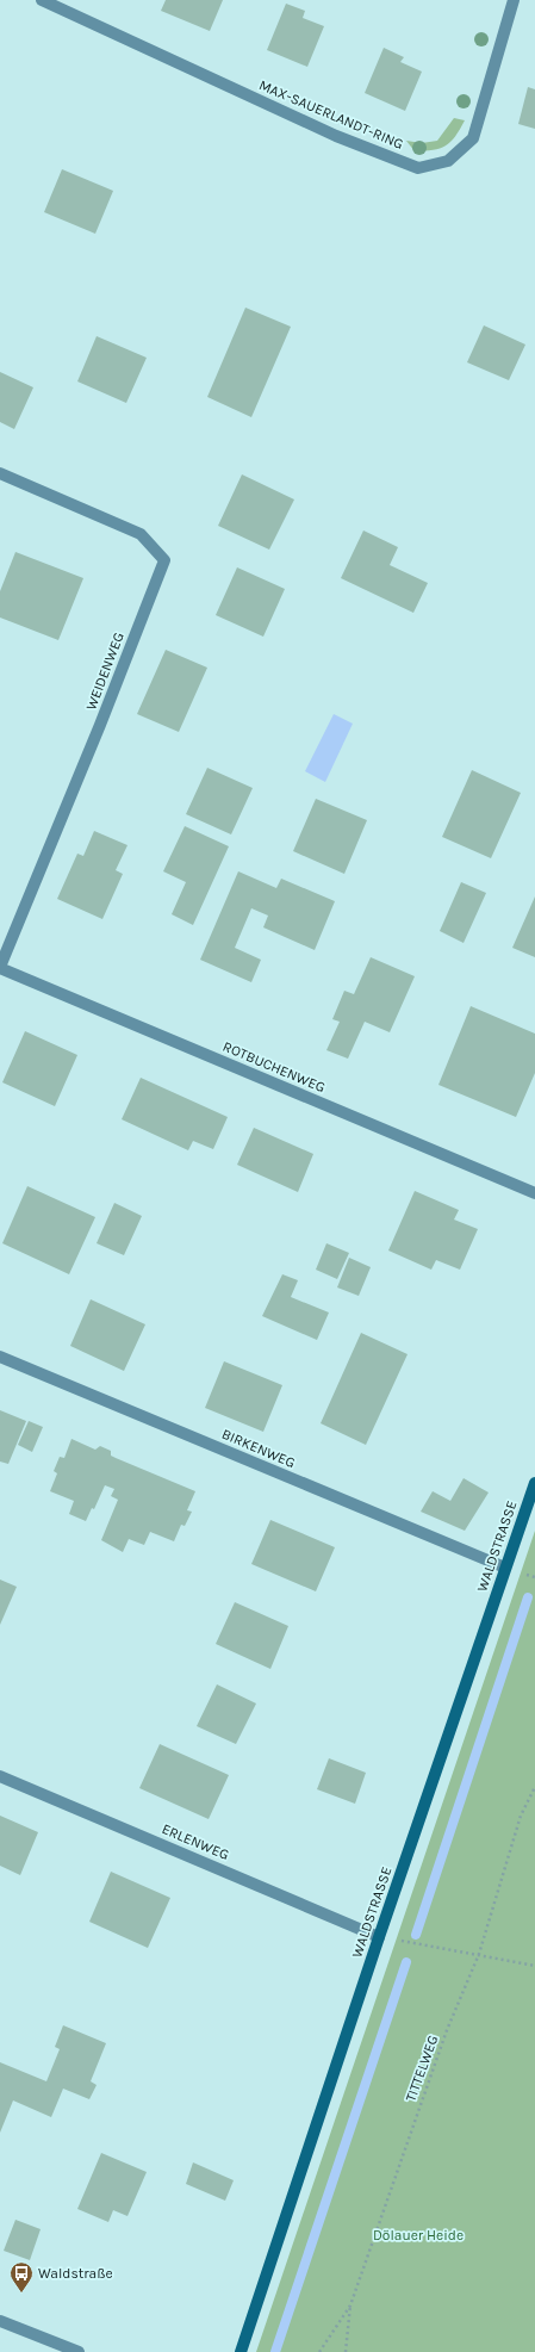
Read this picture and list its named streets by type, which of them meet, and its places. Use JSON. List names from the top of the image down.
{
  "streets": {
    "main road": ["WALDSTRASSE"],
    "street": [
      "MAX-SAUERLANDT-RING",
      "WEIDENWEG",
      "ROTBUCHENWEG",
      "BIRKENWEG",
      "ERLENWEG"
    ],
    "path": ["TITTELWEG"]
  },
  "crossings": [
    ["WEIDENWEG", "ROTBUCHENWEG"],
    ["BIRKENWEG", "WALDSTRASSE"],
    ["WALDSTRASSE", "ERLENWEG"]
  ],
  "parks": ["Dölauer Heide"],
  "places": {
    "bus stop": ["Waldstraße"]
  }
}
